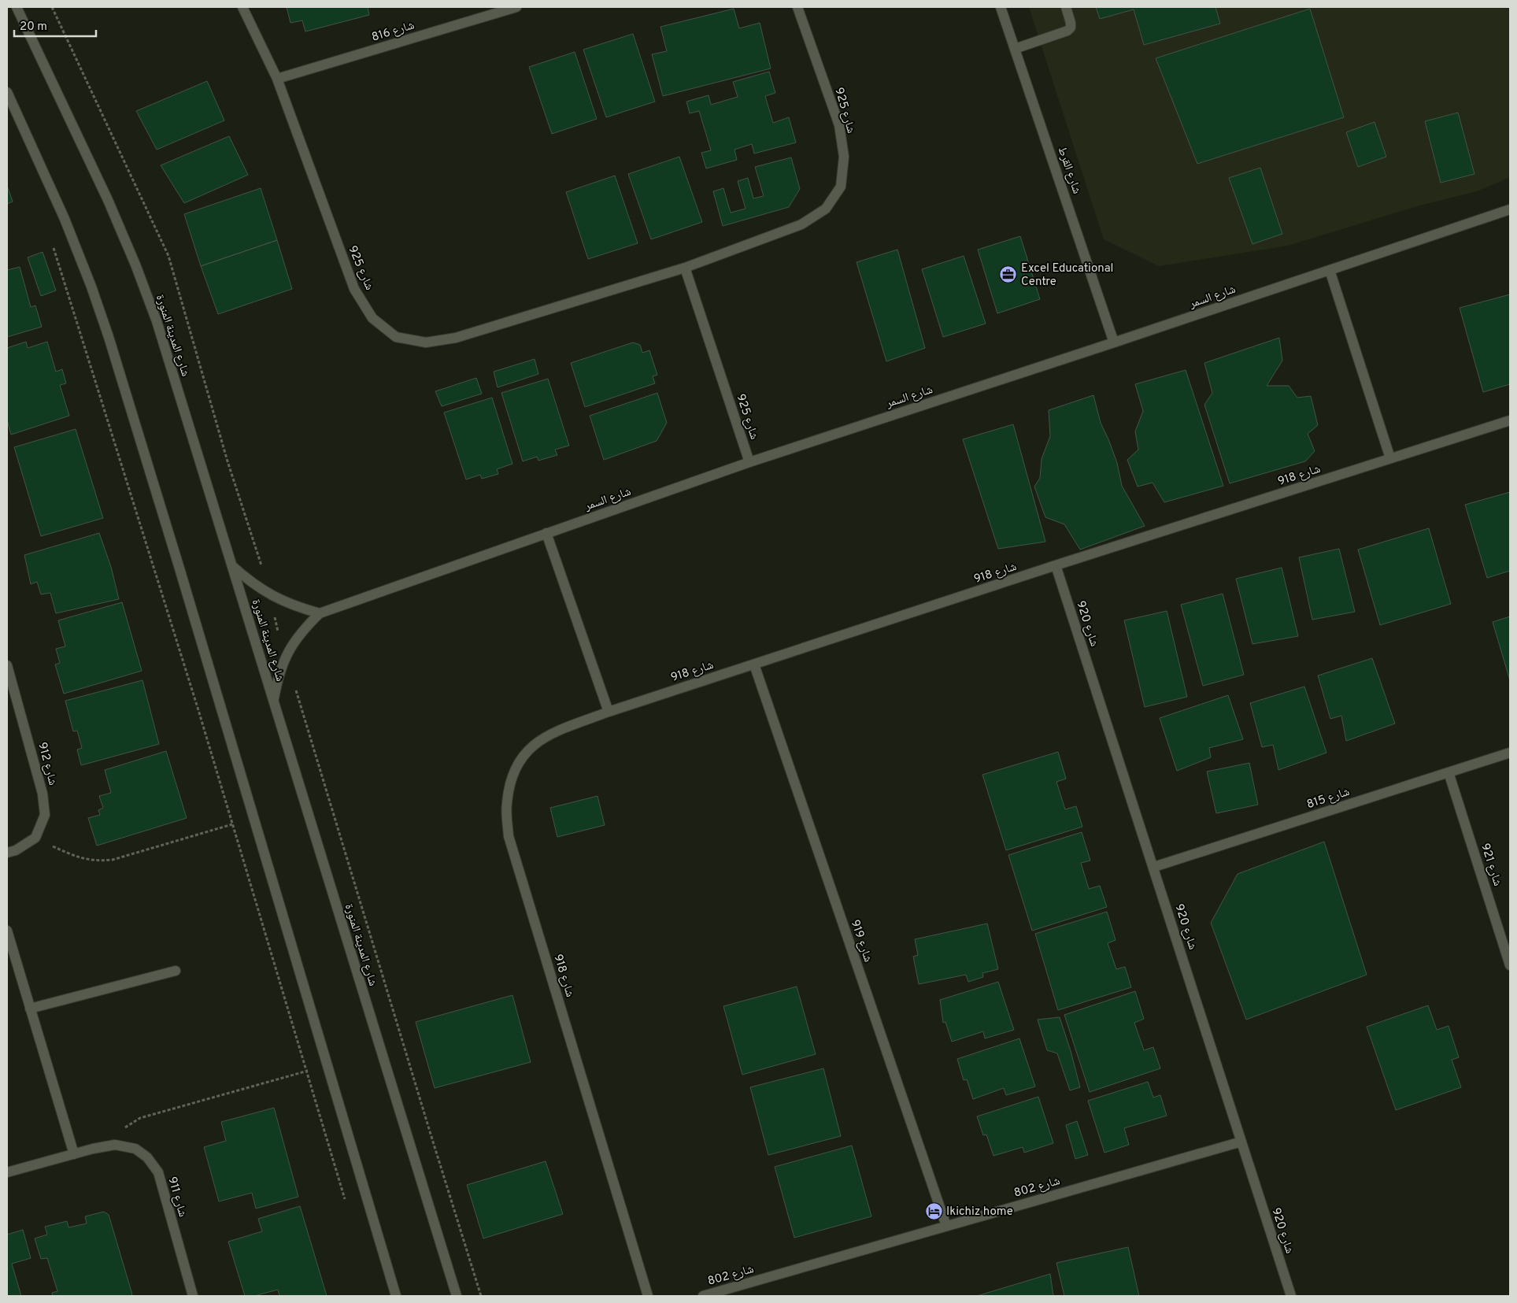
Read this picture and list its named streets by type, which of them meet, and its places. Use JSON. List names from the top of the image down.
{
  "streets": {
    "street": [
      "شارع 816",
      "شارع 925",
      "شارع القرط",
      "شارع السمر",
      "شارع المدينة المنورة",
      "شارع 918",
      "شارع 920",
      "شارع 912",
      "شارع 815",
      "شارع 921",
      "شارع 919",
      "شارع 802",
      "شارع 911"
    ]
  },
  "crossings": [
    ["شارع 816", "شارع 925"],
    ["شارع 925", "شارع السمر"],
    ["شارع القرط", "شارع السمر"],
    ["شارع السمر", "شارع المدينة المنورة"],
    ["شارع 918", "شارع 920"],
    ["شارع 918", "شارع 919"],
    ["شارع 920", "شارع 815"],
    ["شارع 920", "شارع 802"],
    ["شارع 815", "شارع 921"],
    ["شارع 919", "شارع 802"]
  ],
  "places": {
    "office": ["Excel Educational Centre"],
    "hotel": ["Ikichiz home"]
  },
  "scale_bar": "20 m"
}
